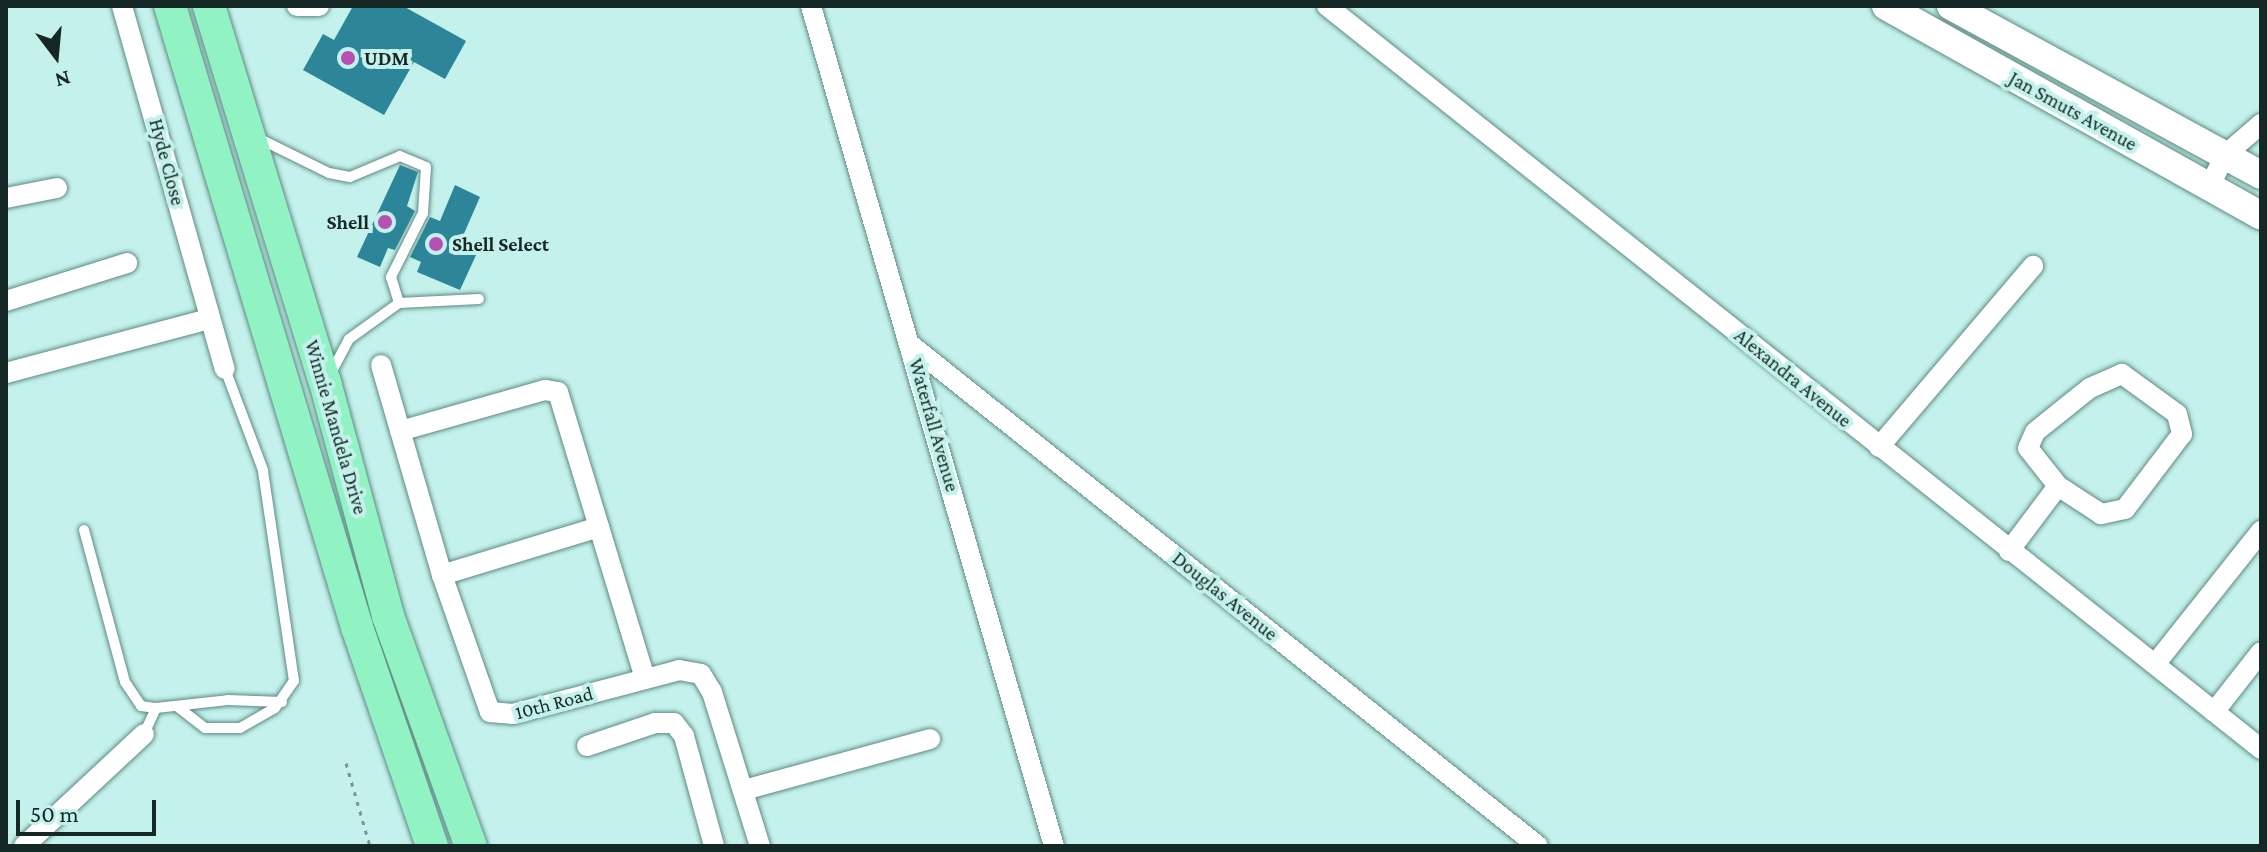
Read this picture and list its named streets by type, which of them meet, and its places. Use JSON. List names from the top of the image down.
{
  "streets": {
    "main road": ["Jan Smuts Avenue", "Winnie Mandela Drive"],
    "street": [
      "Hyde Close",
      "Alexandra Avenue",
      "Waterfall Avenue",
      "Douglas Avenue",
      "10th Road"
    ]
  },
  "crossings": [
    ["Waterfall Avenue", "Douglas Avenue"]
  ],
  "places": ["UDM", "Shell", "Shell Select"],
  "scale_bar": "50 m",
  "north": "bottom"
}
